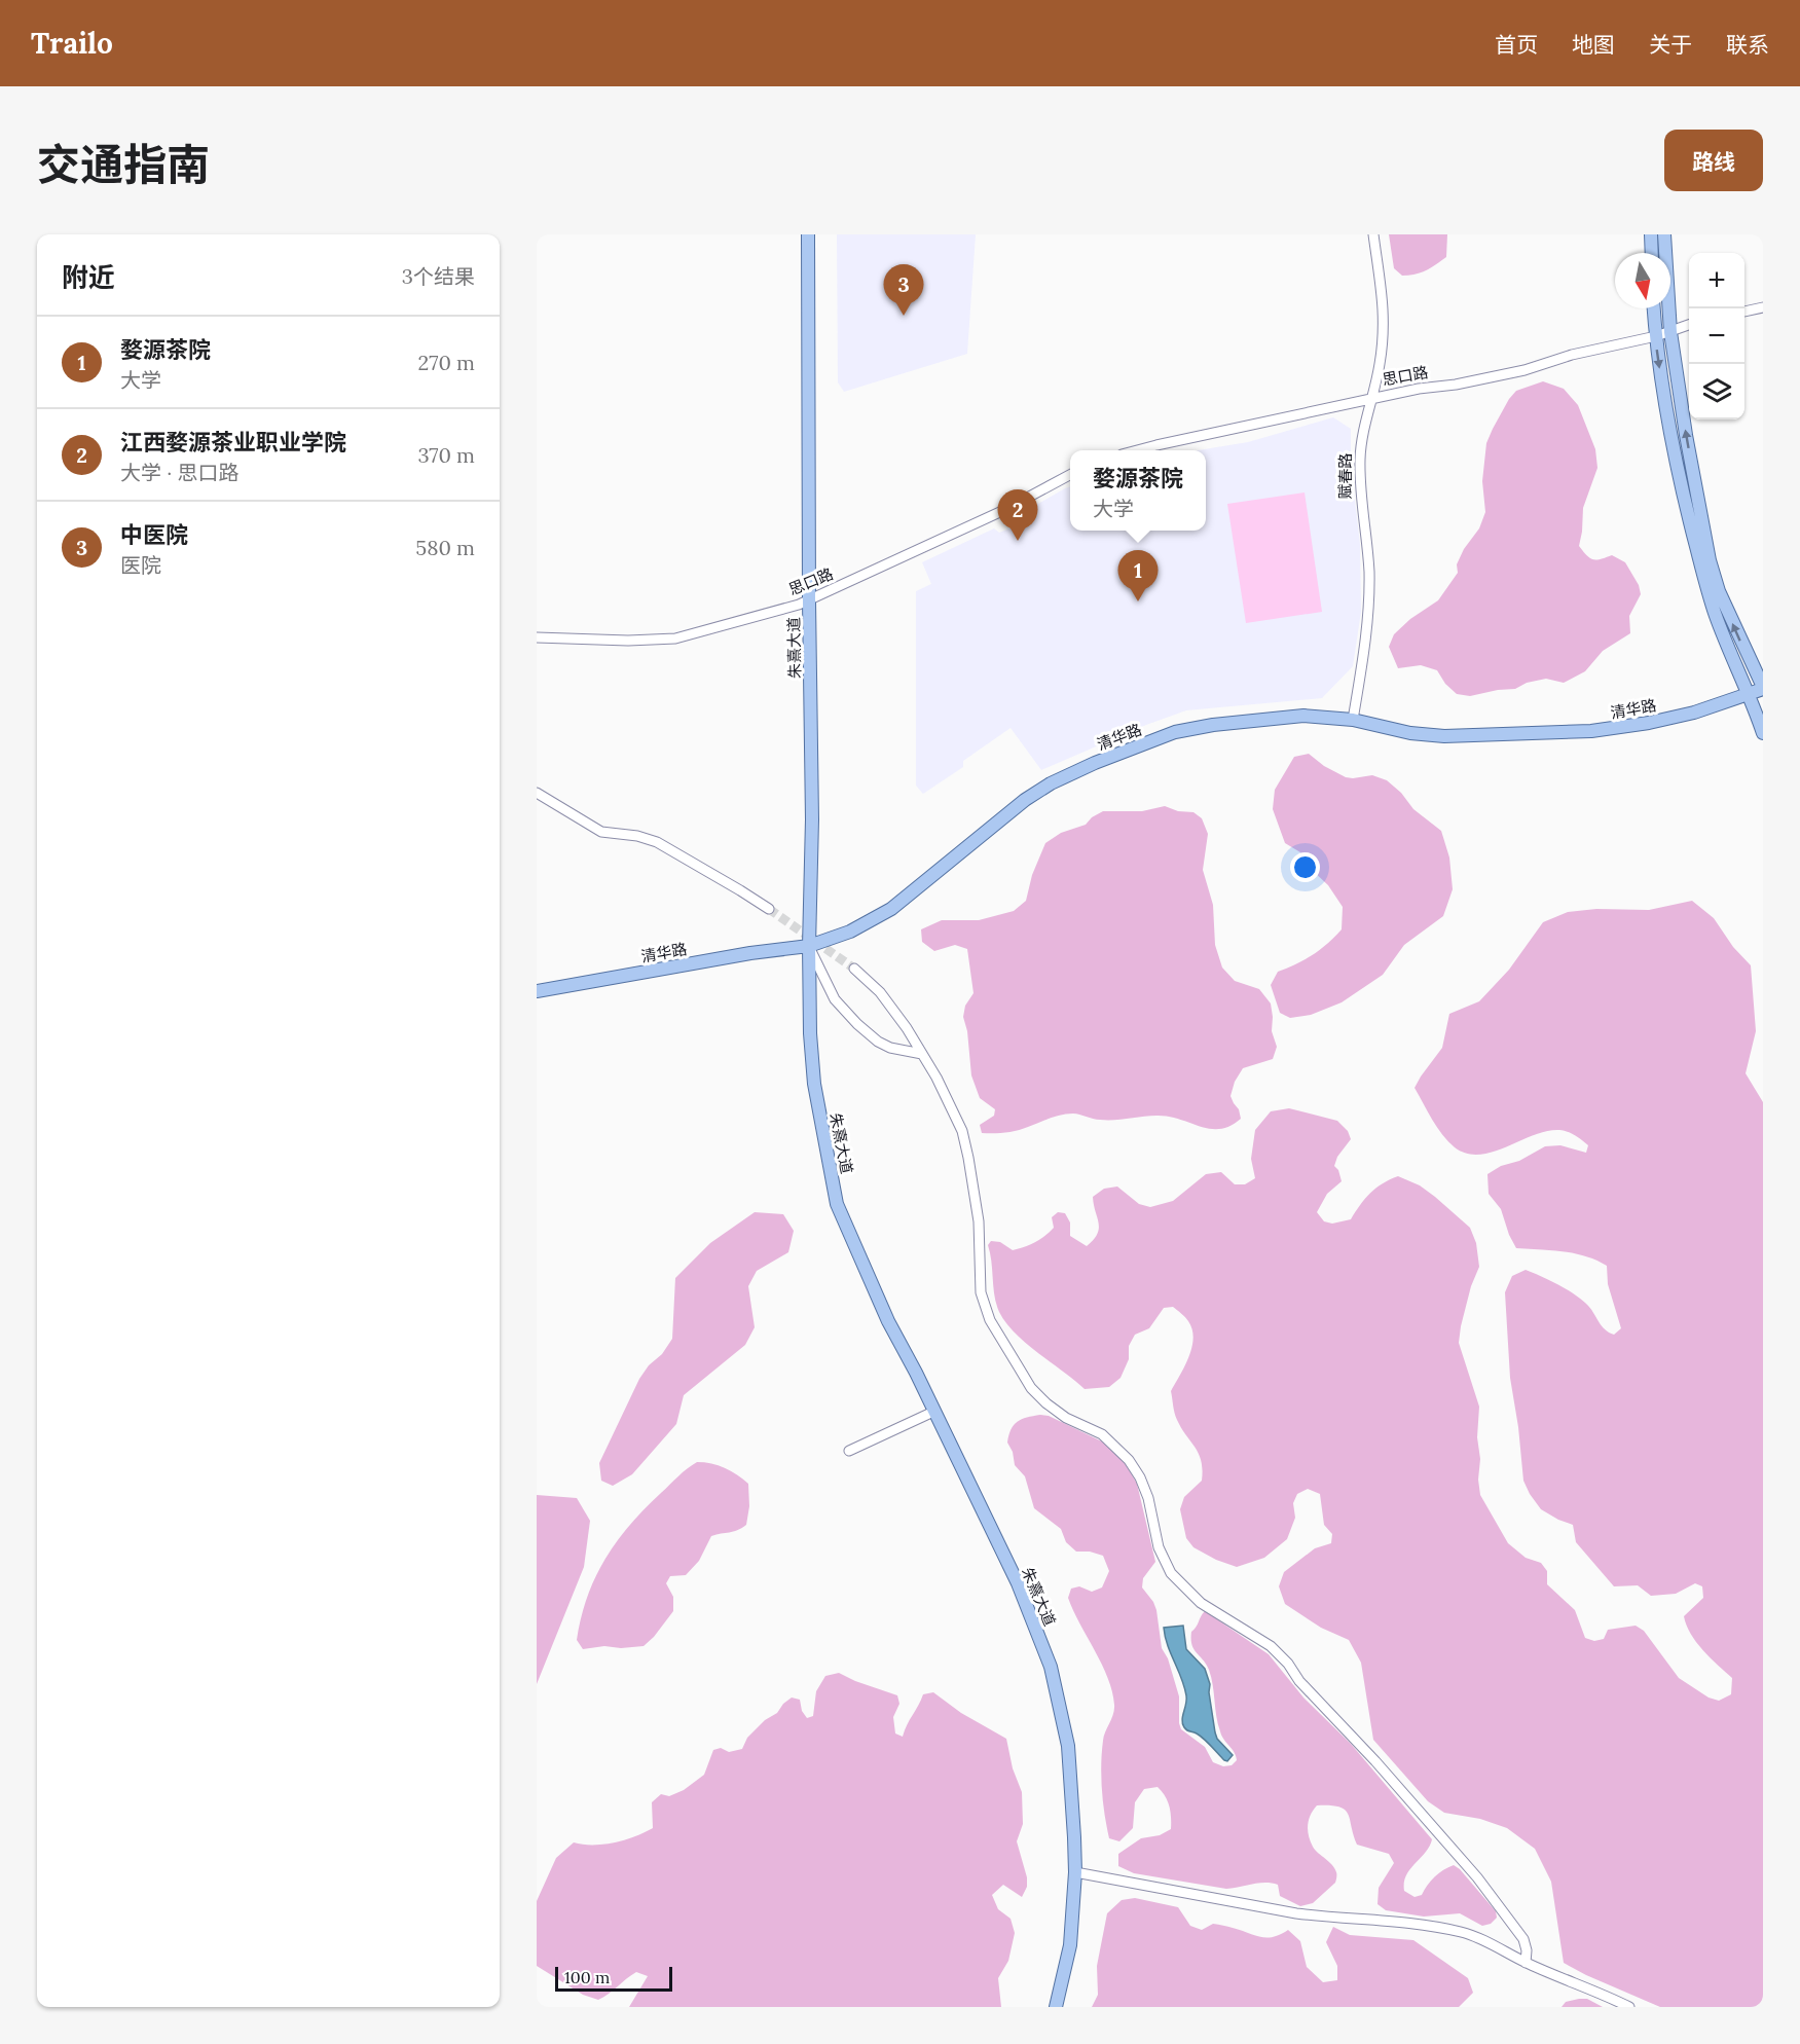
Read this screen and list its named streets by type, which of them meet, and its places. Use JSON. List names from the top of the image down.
{
  "streets": {
    "main road": ["朱熹大道", "清华路"],
    "street": ["思口路", "赋春路"]
  },
  "crossings": [
    ["思口路", "赋春路"],
    ["思口路", "朱熹大道"],
    ["赋春路", "清华路"],
    ["朱熹大道", "清华路"]
  ],
  "scale_bar": "100 m",
  "north": "bottom",
  "page": {
    "header": "Trailo",
    "nav": [
      "首页",
      "地图",
      "关于",
      "联系"
    ],
    "title": "交通指南",
    "buttons": "路线",
    "heading": ["附近", "3个结果"],
    "map_buttons": ["+", "−"],
    "pins": ["3", "2", "1"],
    "list": [
      {
        "mark": "1",
        "name": "婺源茶院",
        "note": "大学",
        "value": "270 m"
      },
      {
        "mark": "2",
        "name": "江西婺源茶业职业学院",
        "note": "大学 · 思口路",
        "value": "370 m"
      },
      {
        "mark": "3",
        "name": "中医院",
        "note": "医院",
        "value": "580 m"
      }
    ],
    "popup": ["婺源茶院", "大学"],
    "scale": "100 m"
  }
}
